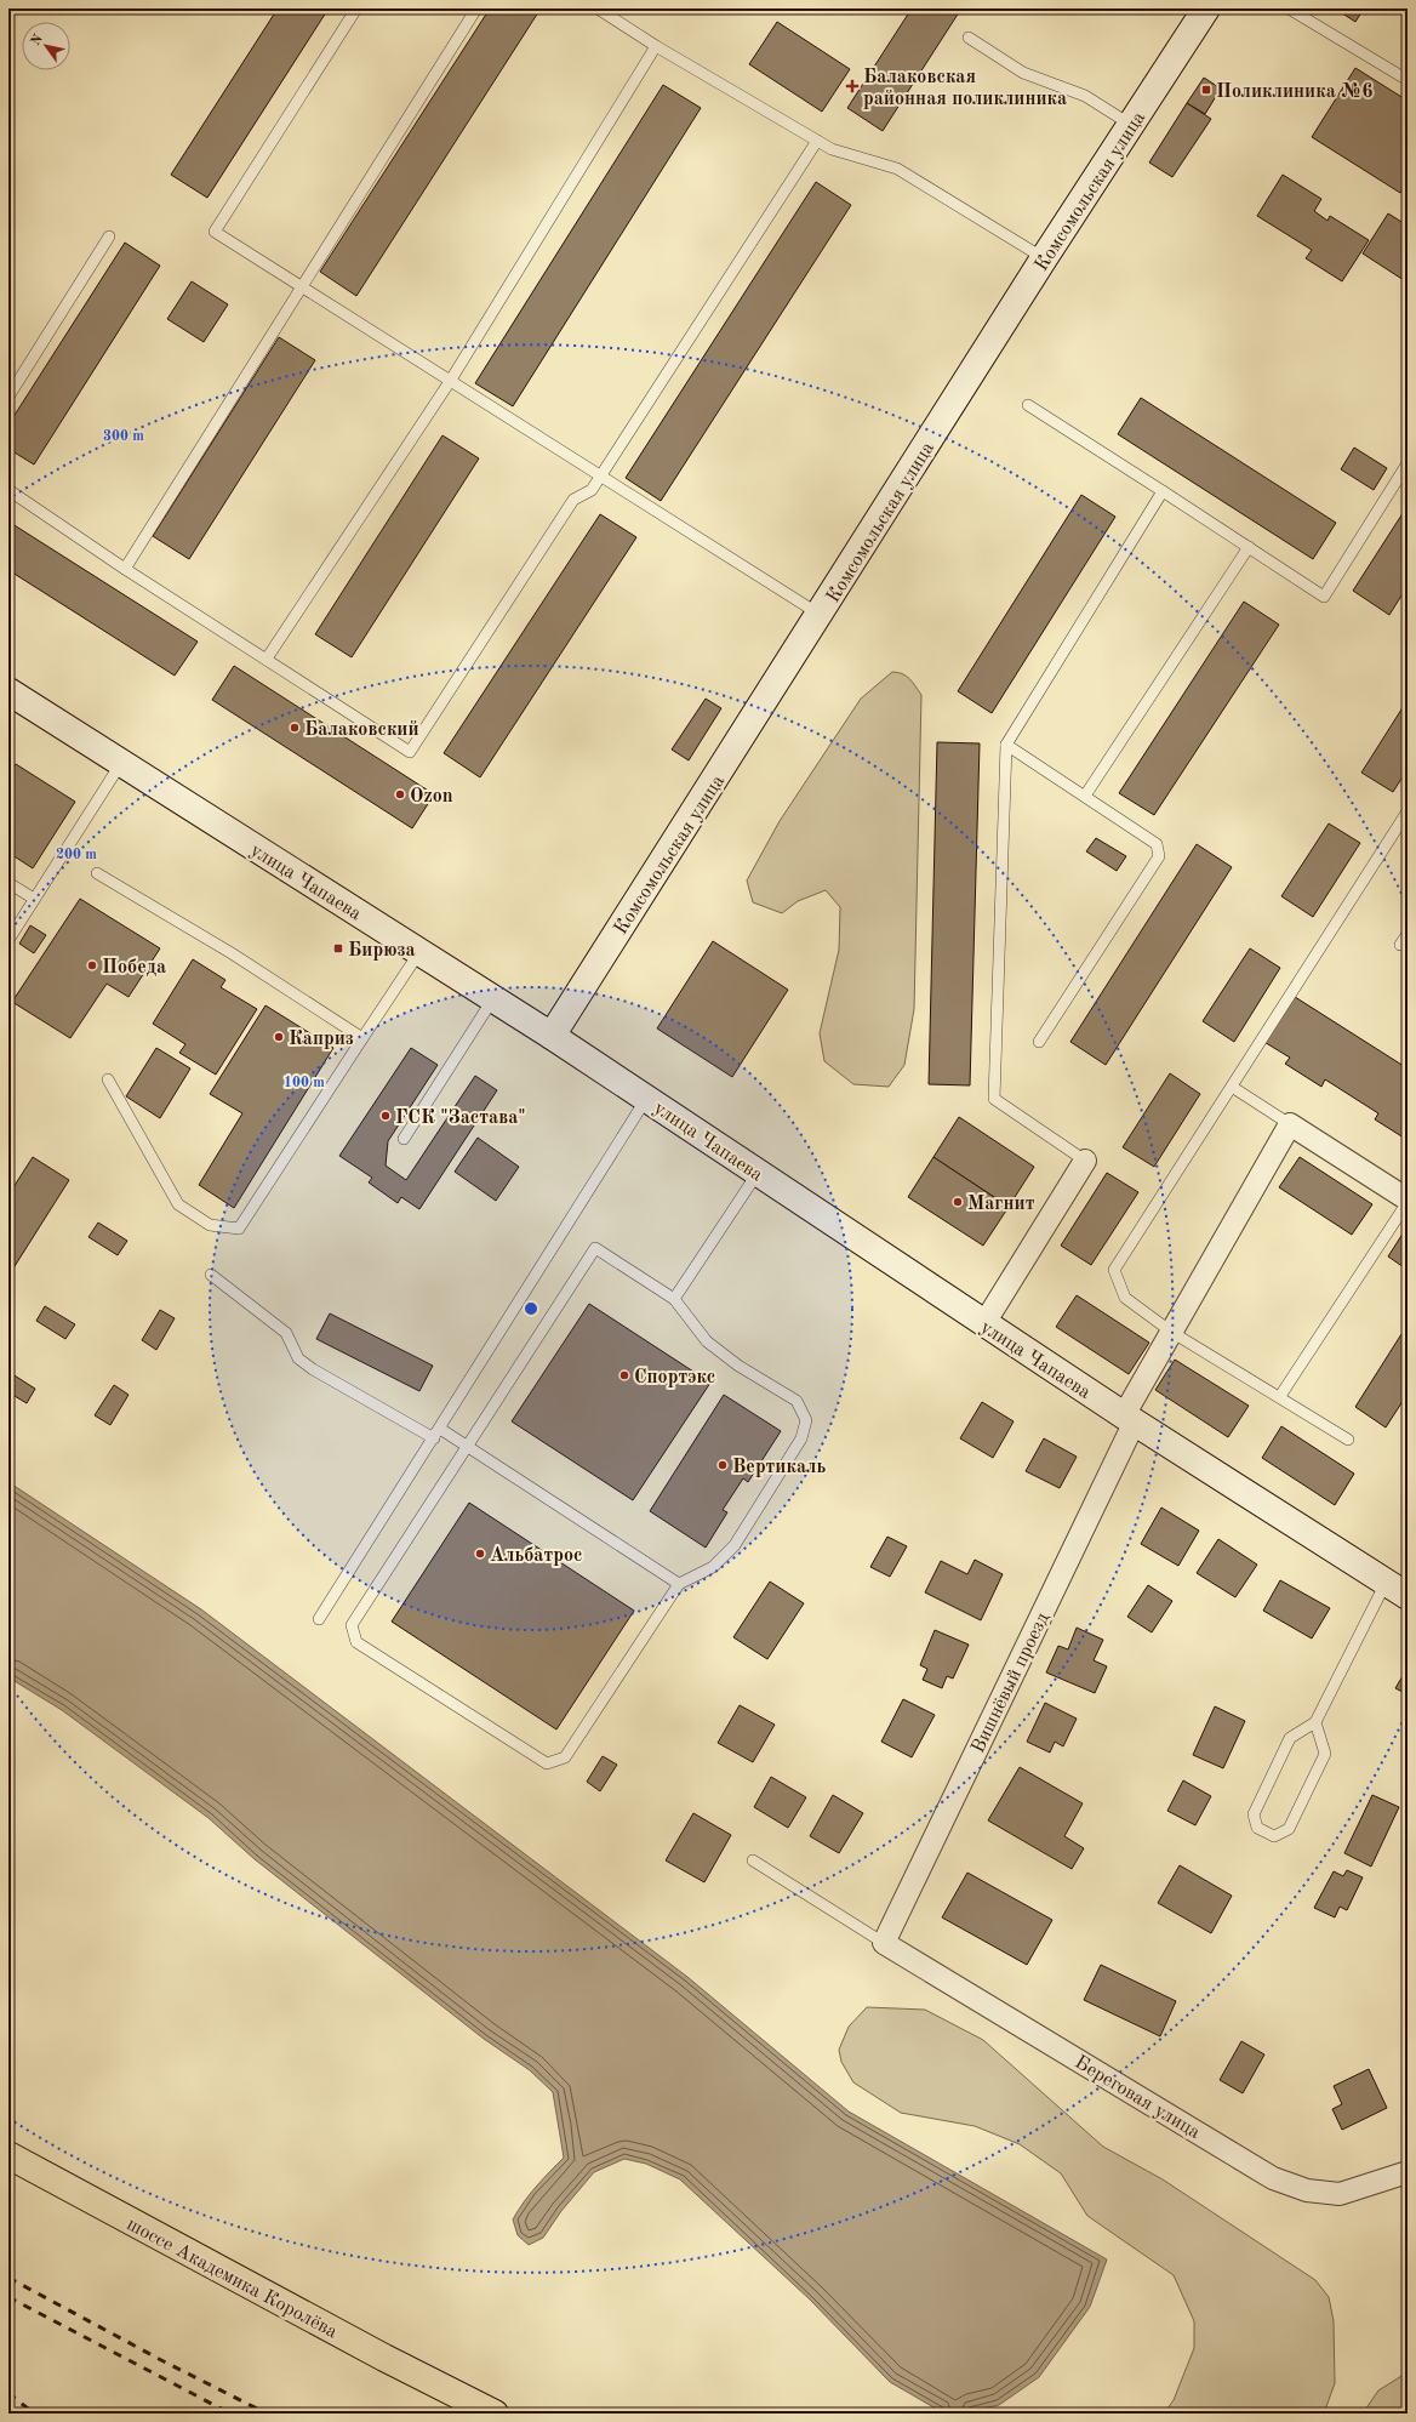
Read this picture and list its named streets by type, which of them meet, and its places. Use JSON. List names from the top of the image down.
{
  "streets": {
    "highway": ["шоссе Академика Королёва"],
    "main road": ["Комсомольская улица", "улица Чапаева"],
    "street": ["Вишнёвый проезд", "Береговая улица"]
  },
  "crossings": [
    ["Комсомольская улица", "улица Чапаева"],
    ["улица Чапаева", "Вишнёвый проезд"],
    ["Вишнёвый проезд", "Береговая улица"]
  ],
  "places": {
    "health": ["Балаковская районная поликлиника"],
    "transit": ["Поликлиника №6", "Бирюза"],
    "other": [
      "Балаковский",
      "Ozon",
      "Победа",
      "Каприз",
      "ГСК \"Застава\"",
      "Магнит",
      "Спортэкс",
      "Вертикаль",
      "Альбатрос"
    ]
  },
  "north": "top left",
  "rings": ["300 m", "200 m", "100 m"]
}
